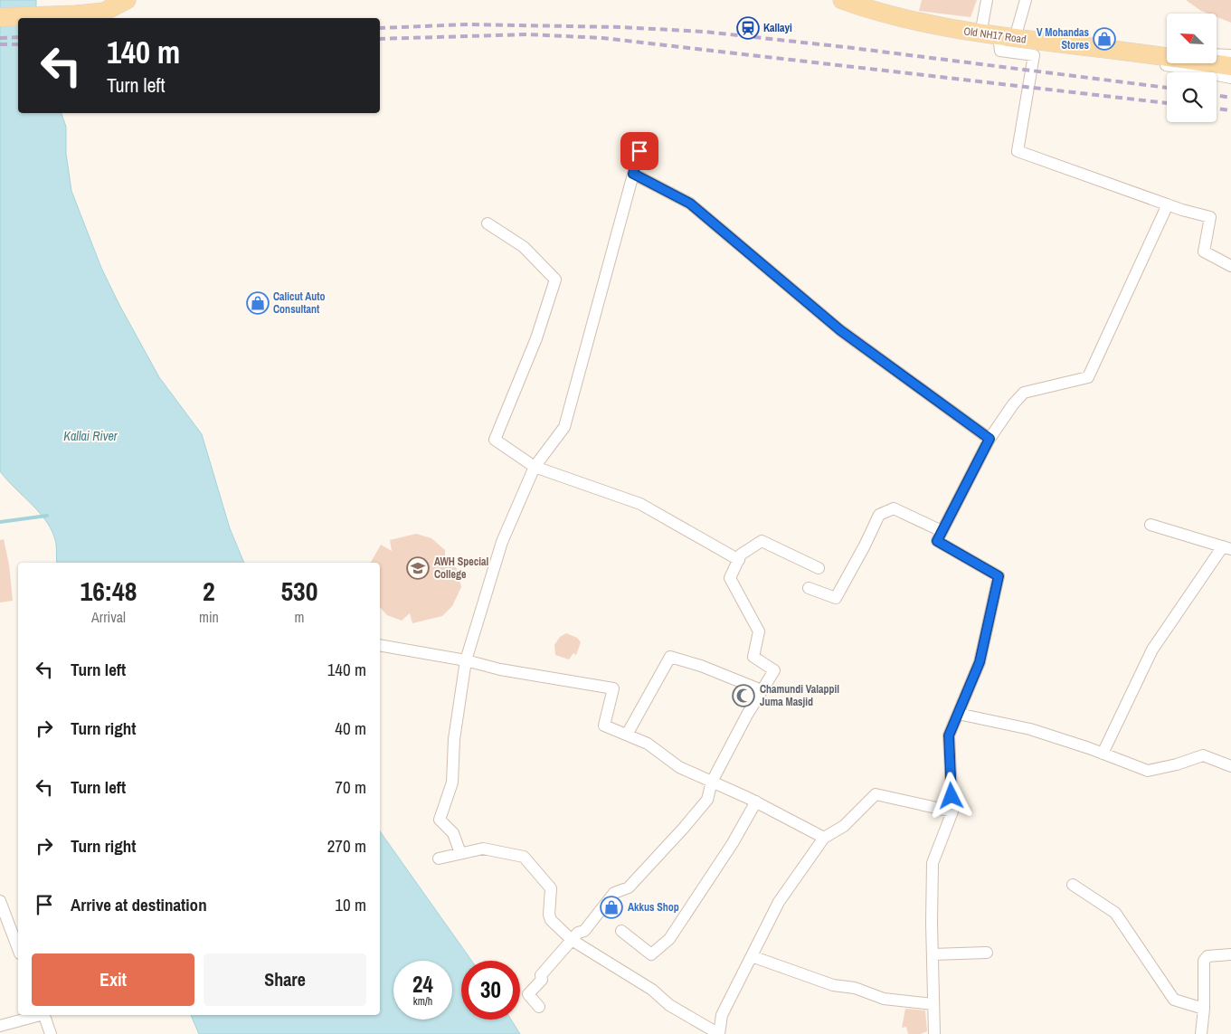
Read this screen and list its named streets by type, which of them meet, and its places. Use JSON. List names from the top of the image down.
{
  "streets": {
    "main road": ["Old NH17 Road"]
  },
  "water": ["Kallai River"],
  "places": {
    "station": ["Kallayi"],
    "shop": ["V Mohandas Stores", "Calicut Auto Consultant", "Akkus Shop"],
    "school or university": ["AWH Special College"],
    "mosque": ["Chamundi Valappil Juma Masjid"]
  },
  "north": "top left",
  "page": {
    "turn": ["140 m", "Turn left"],
    "eta": [
      "16:48",
      "Arrival",
      "2",
      "min",
      "530",
      "m"
    ],
    "list": [
      {
        "name": "Turn left",
        "value": "140 m"
      },
      {
        "name": "Turn right",
        "value": "40 m"
      },
      {
        "name": "Turn left",
        "value": "70 m"
      },
      {
        "name": "Turn right",
        "value": "270 m"
      },
      {
        "name": "Arrive at destination",
        "value": "10 m"
      }
    ],
    "buttons": ["Exit", "Share"],
    "speed": "24 km/h",
    "limit": "30"
  }
}
